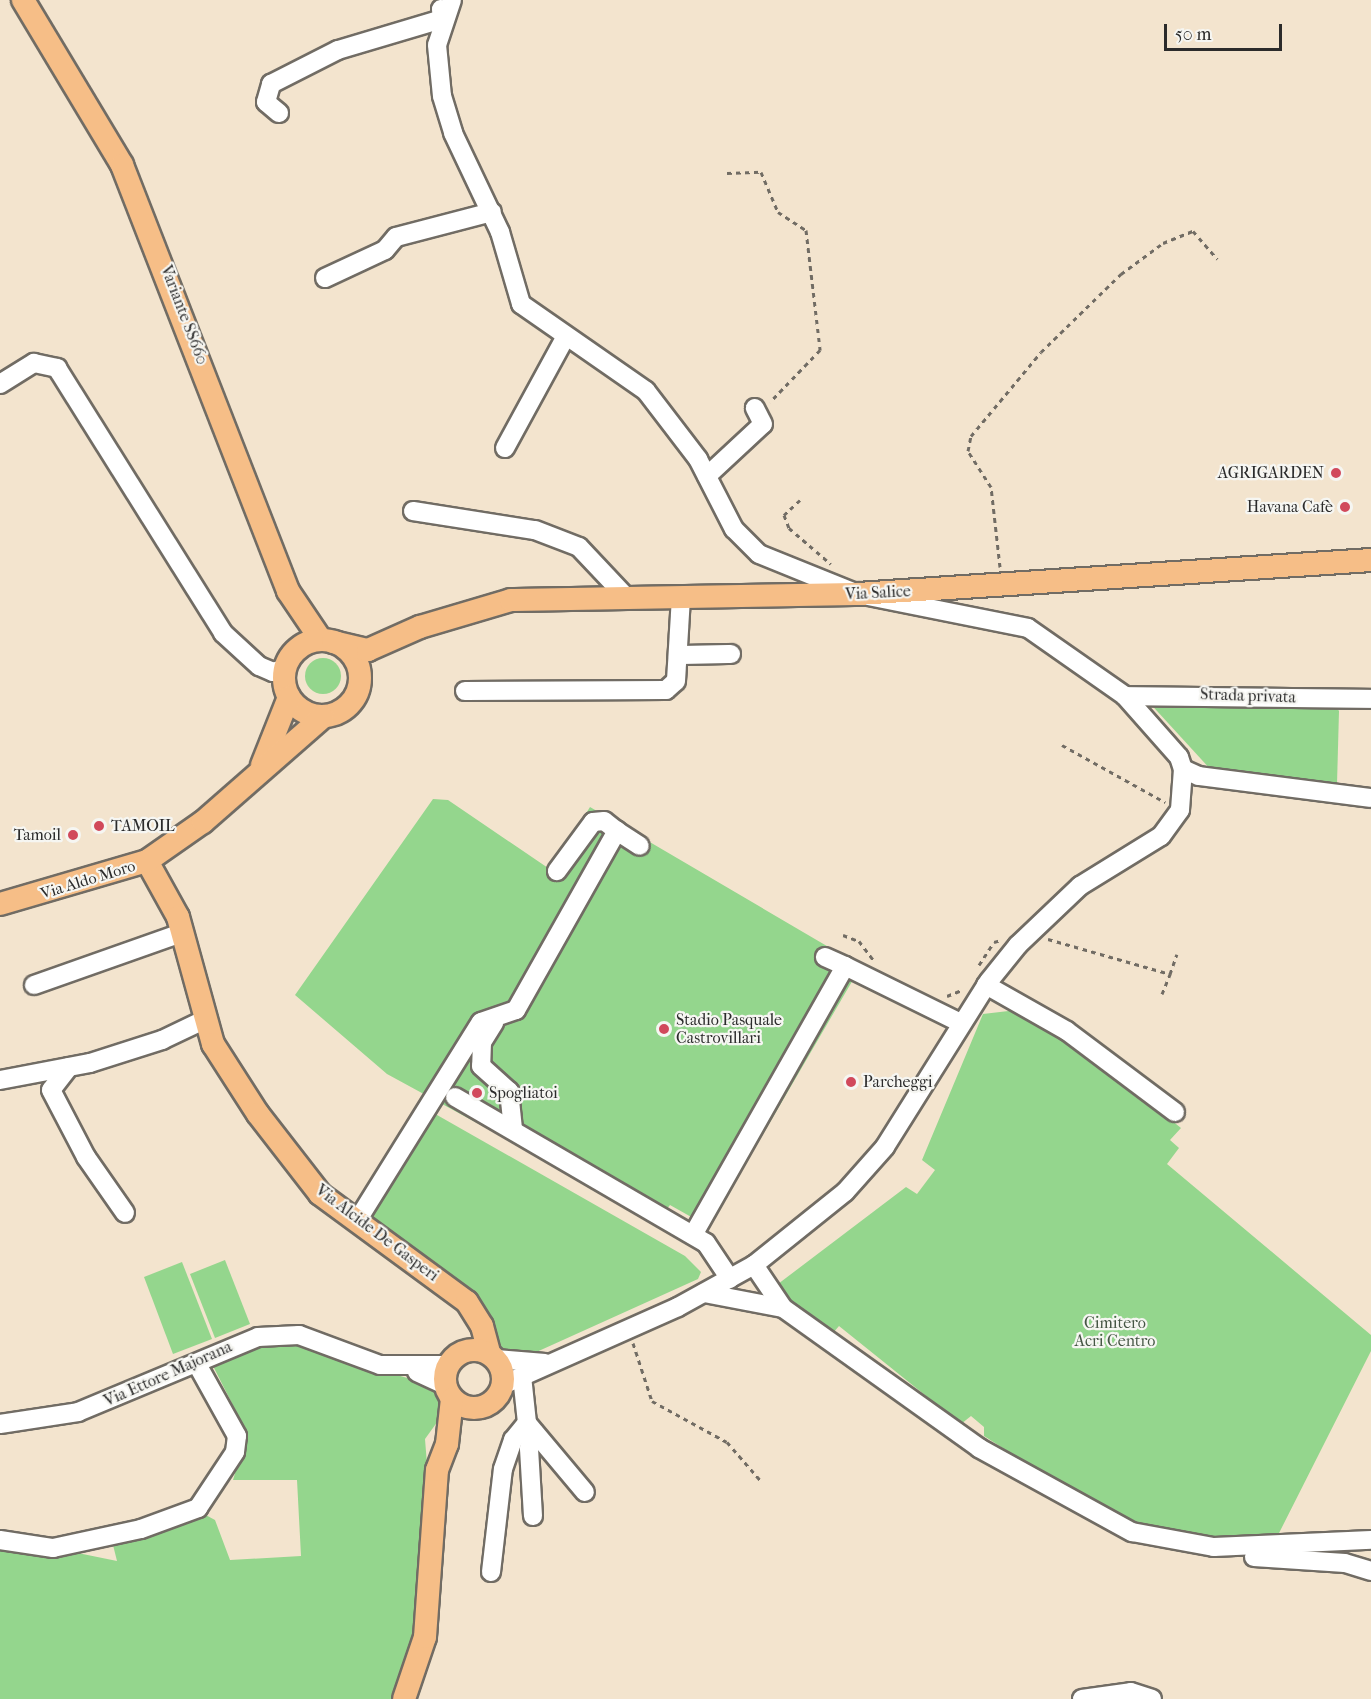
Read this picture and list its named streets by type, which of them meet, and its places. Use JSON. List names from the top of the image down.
{
  "streets": {
    "main road": [
      "Variante SS660",
      "Via Salice",
      "Via Aldo Moro",
      "Via Alcide De Gasperi"
    ],
    "street": ["Strada privata", "Via Ettore Majorana"]
  },
  "crossings": [
    ["Variante SS660", "Via Aldo Moro"],
    ["Via Aldo Moro", "Via Alcide De Gasperi"]
  ],
  "parks": ["Cimitero Acri Centro"],
  "places": [
    "AGRIGARDEN",
    "Havana Cafè",
    "TAMOIL",
    "Tamoil",
    "Stadio Pasquale Castrovillari",
    "Parcheggi",
    "Spogliatoi"
  ],
  "scale_bar": "50 m"
}
